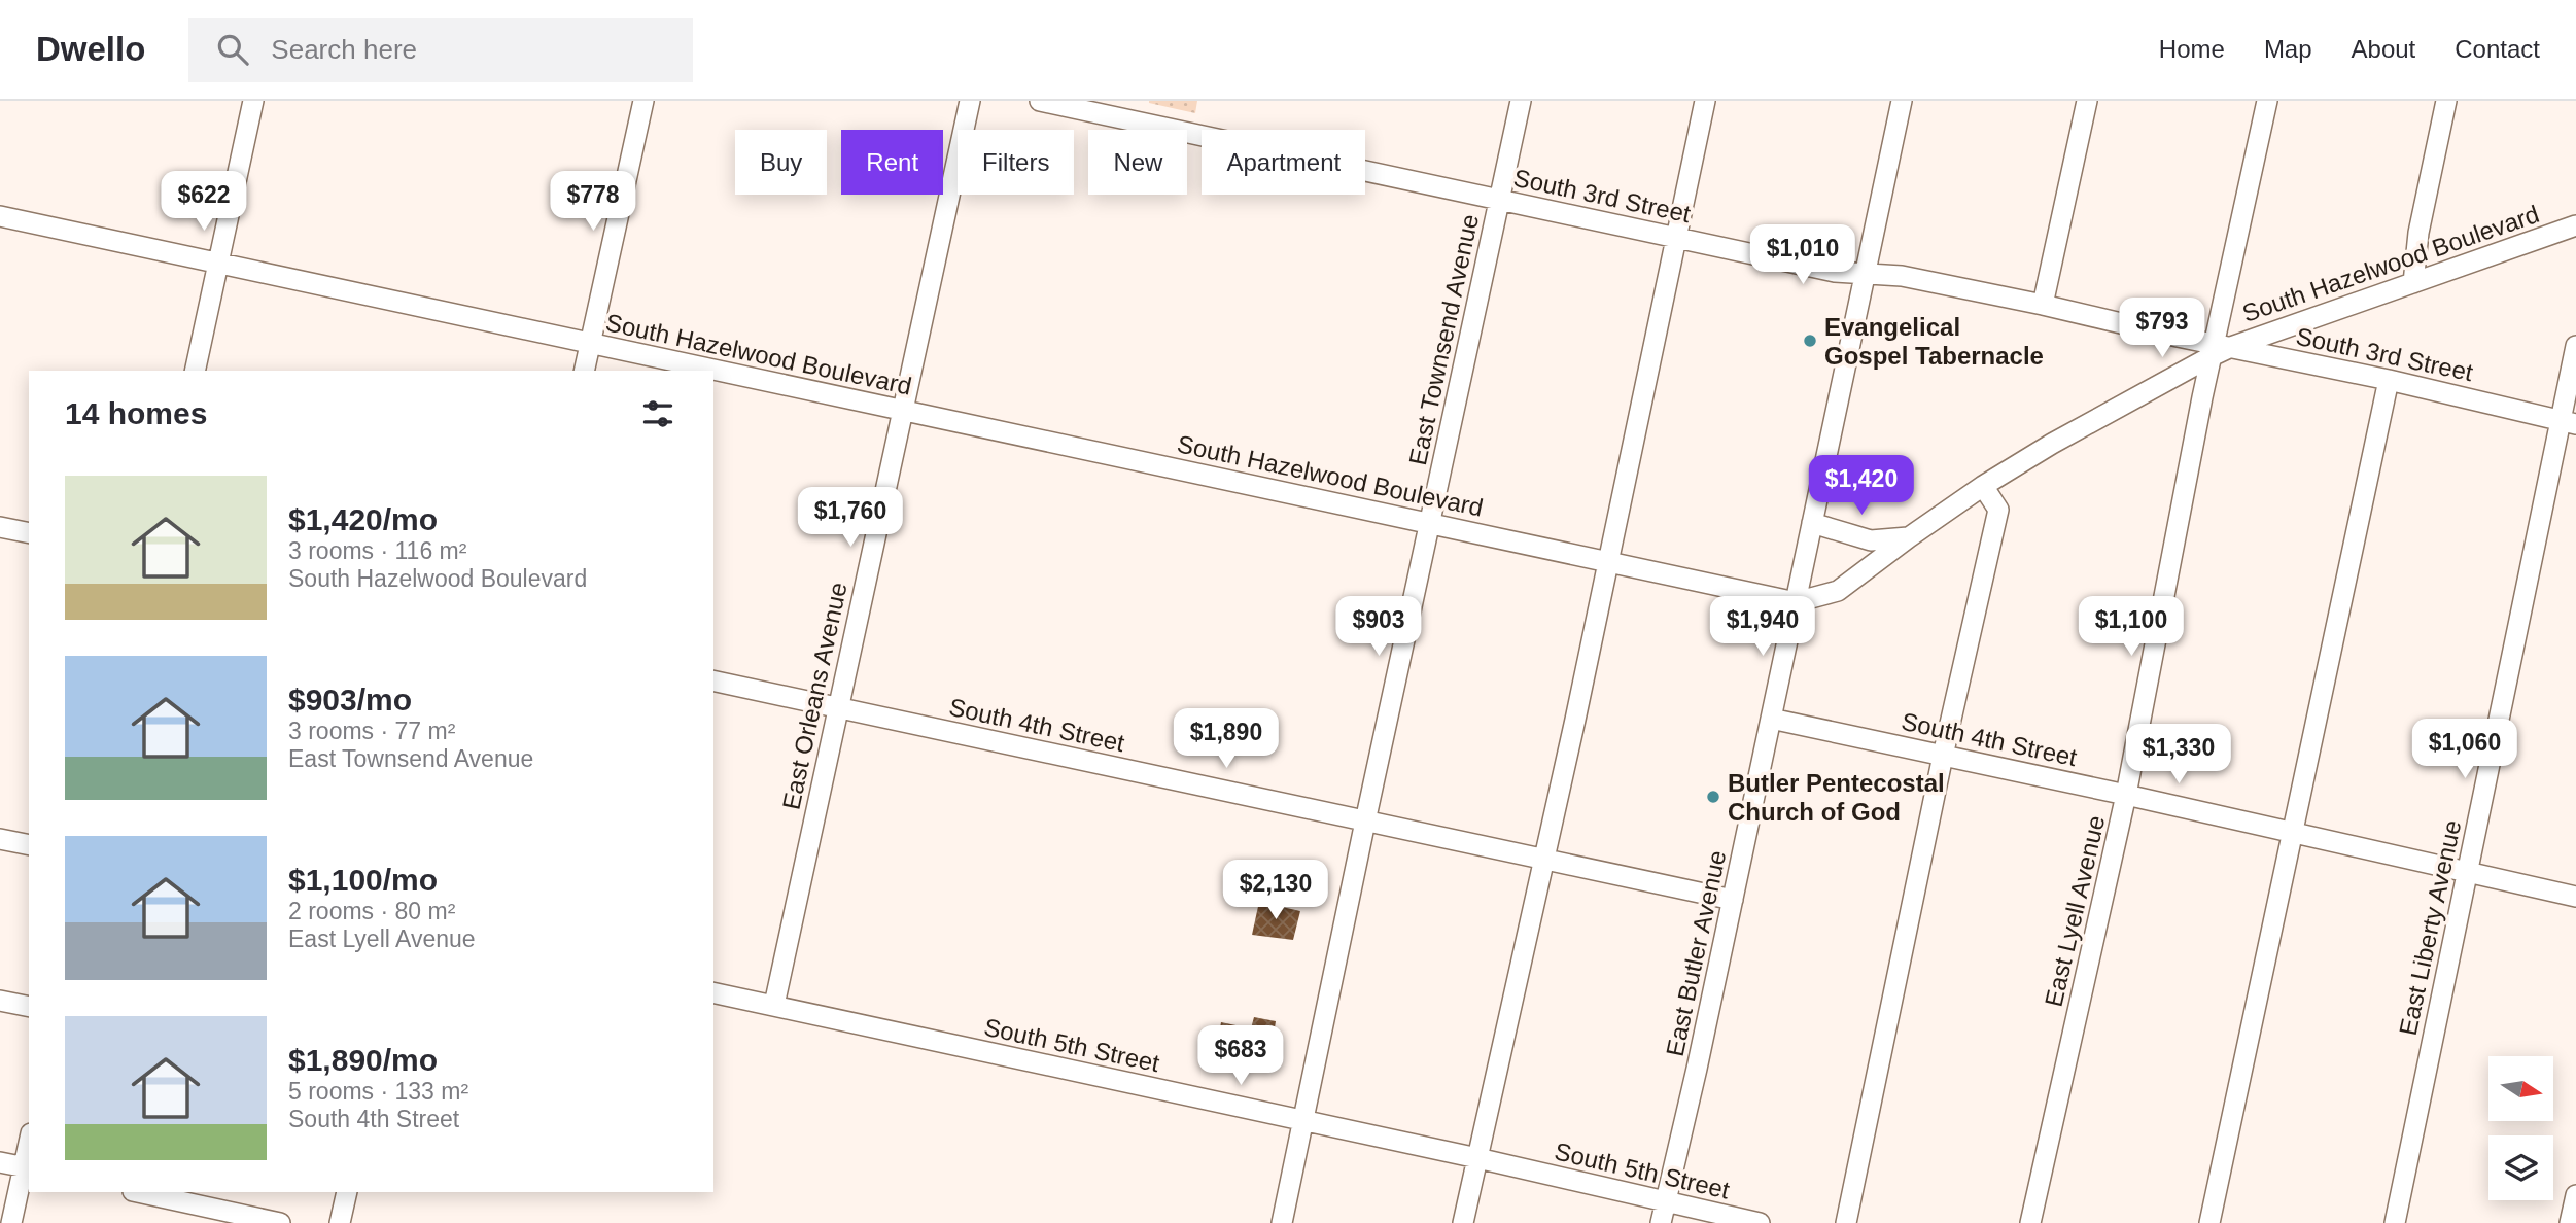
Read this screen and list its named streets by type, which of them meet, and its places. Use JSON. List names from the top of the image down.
{
  "streets": {
    "street": [
      "South 3rd Street",
      "South Hazelwood Boulevard",
      "East Townsend Avenue",
      "East Orleans Avenue",
      "South 4th Street",
      "East Lyell Avenue",
      "East Liberty Avenue",
      "East Butler Avenue",
      "South 5th Street"
    ]
  },
  "crossings": [
    ["South 3rd Street", "South Hazelwood Boulevard"],
    ["South 3rd Street", "East Townsend Avenue"],
    ["South 3rd Street", "East Lyell Avenue"],
    ["South 3rd Street", "East Liberty Avenue"],
    ["South 3rd Street", "East Butler Avenue"],
    ["South Hazelwood Boulevard", "East Townsend Avenue"],
    ["South Hazelwood Boulevard", "East Orleans Avenue"],
    ["South Hazelwood Boulevard", "East Lyell Avenue"],
    ["South Hazelwood Boulevard", "East Butler Avenue"],
    ["East Townsend Avenue", "South 4th Street"],
    ["East Townsend Avenue", "South 5th Street"],
    ["East Orleans Avenue", "South 4th Street"],
    ["East Orleans Avenue", "South 5th Street"],
    ["South 4th Street", "East Lyell Avenue"],
    ["South 4th Street", "East Liberty Avenue"],
    ["South 4th Street", "East Butler Avenue"],
    ["East Butler Avenue", "South 5th Street"]
  ],
  "places": ["Evangelical Gospel Tabernacle", "Butler Pentecostal Church of God"],
  "north": "right",
  "page": {
    "header": "Dwello",
    "search": "Search here",
    "nav": [
      "Home",
      "Map",
      "About",
      "Contact"
    ],
    "chip": [
      "Buy",
      "Rent",
      "Filters",
      "New",
      "Apartment"
    ],
    "price": [
      "$622",
      "$778",
      "$1,010",
      "$793",
      "$1,420",
      "$1,760",
      "$903",
      "$1,940",
      "$1,100",
      "$1,890",
      "$1,060",
      "$1,330",
      "$2,130",
      "$683"
    ],
    "heading": "14 homes",
    "list": [
      {
        "name": "$1,420/mo",
        "note": "3 rooms · 116 m² · South Hazelwood Boulevard"
      },
      {
        "name": "$903/mo",
        "note": "3 rooms · 77 m² · East Townsend Avenue"
      },
      {
        "name": "$1,100/mo",
        "note": "2 rooms · 80 m² · East Lyell Avenue"
      },
      {
        "name": "$1,890/mo",
        "note": "5 rooms · 133 m² · South 4th Street"
      }
    ]
  }
}
